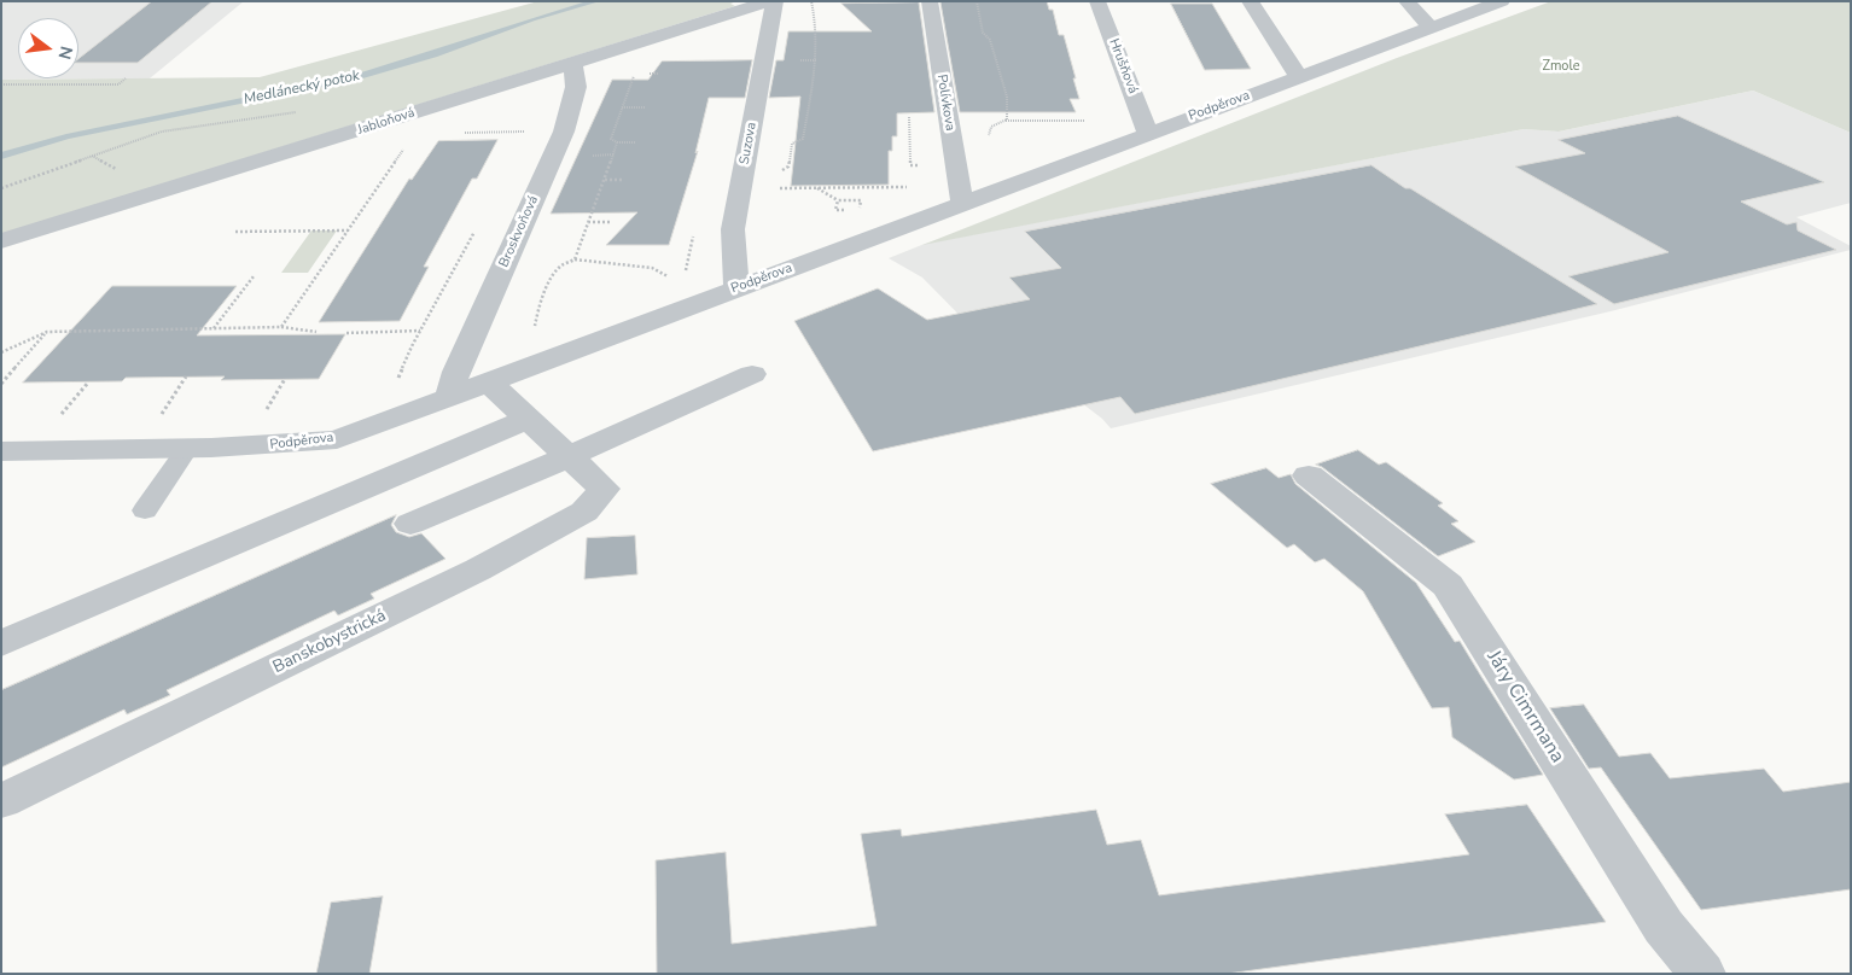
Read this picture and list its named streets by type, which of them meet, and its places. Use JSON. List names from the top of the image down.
{
  "streets": {
    "street": [
      "Hrušňová",
      "Polívkova",
      "Podpěrova",
      "Jabloňová",
      "Suzova",
      "Broskvoňová",
      "Banskobystrická",
      "Járy Cimrmana"
    ]
  },
  "crossings": [
    ["Hrušňová", "Podpěrova"],
    ["Polívkova", "Podpěrova"],
    ["Podpěrova", "Suzova"],
    ["Podpěrova", "Broskvoňová"],
    ["Podpěrova", "Banskobystrická"],
    ["Jabloňová", "Broskvoňová"]
  ],
  "water": ["Medlánecký potok"],
  "parks": ["Zmole"],
  "north": "right"
}
